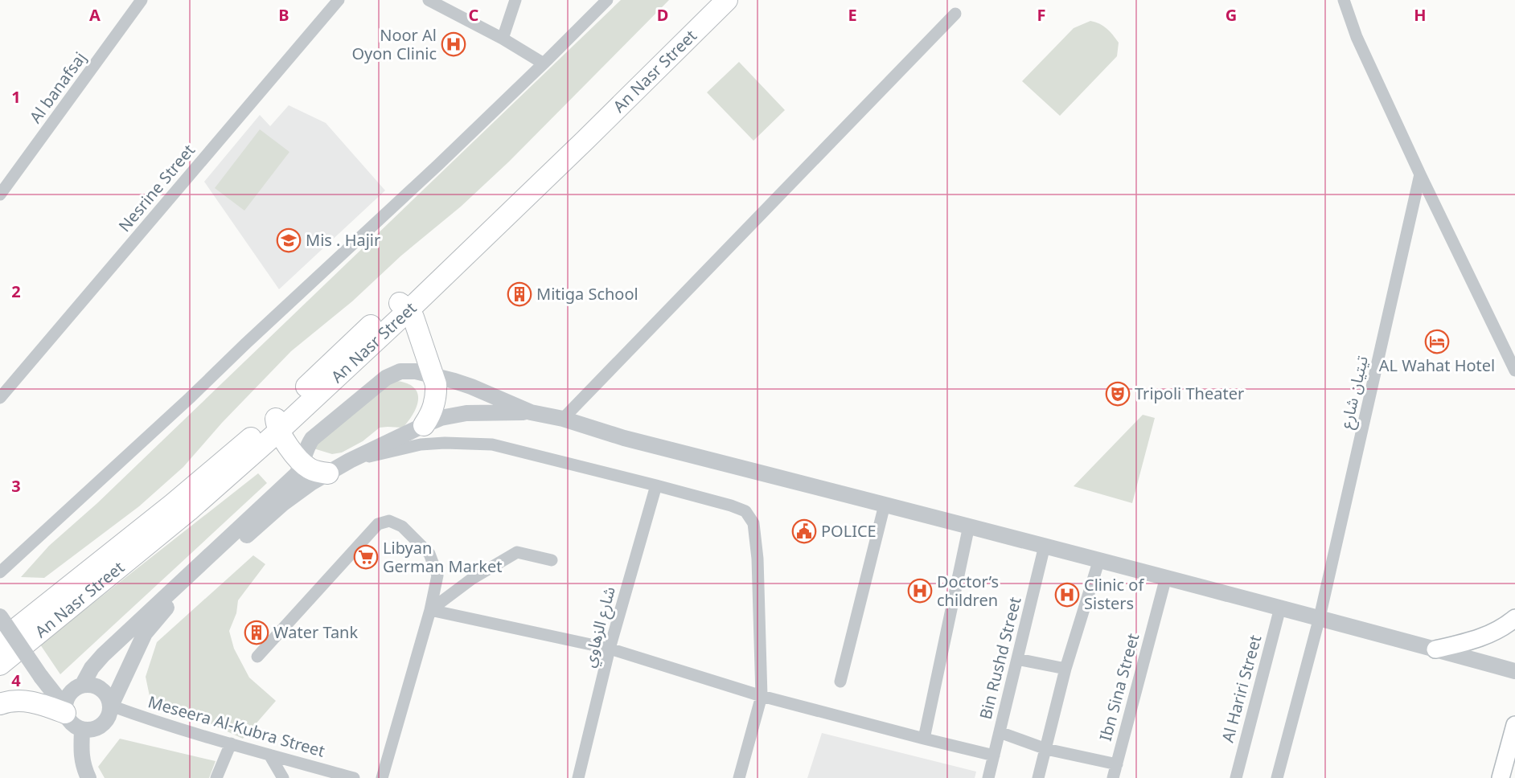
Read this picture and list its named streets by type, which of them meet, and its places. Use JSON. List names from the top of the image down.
{
  "streets": {
    "highway": ["An Nasr Street"],
    "street": [
      "Al banafsaj",
      "Nesrine Street",
      "تيتيان شارع",
      "شارع الزهاوي",
      "Bin Rushd Street",
      "Ibn Sina Street",
      "Al Hariri Street",
      "Meseera Al-Kubra Street"
    ]
  },
  "places": {
    "hospital": ["Noor Al Oyon Clinic", "Doctor’s children", "Clinic of Sisters"],
    "school or university": ["Mis . Hajir"],
    "building": ["Mitiga School", "Water Tank"],
    "hotel": ["AL Wahat Hotel"],
    "theatre": ["Tripoli Theater"],
    "public building": ["POLICE"],
    "supermarket": ["Libyan German Market"]
  },
  "grid": {
    "columns": [
      "A",
      "B",
      "C",
      "D",
      "E",
      "F",
      "G",
      "H"
    ],
    "rows": [
      "1",
      "2",
      "3",
      "4"
    ]
  }
}
